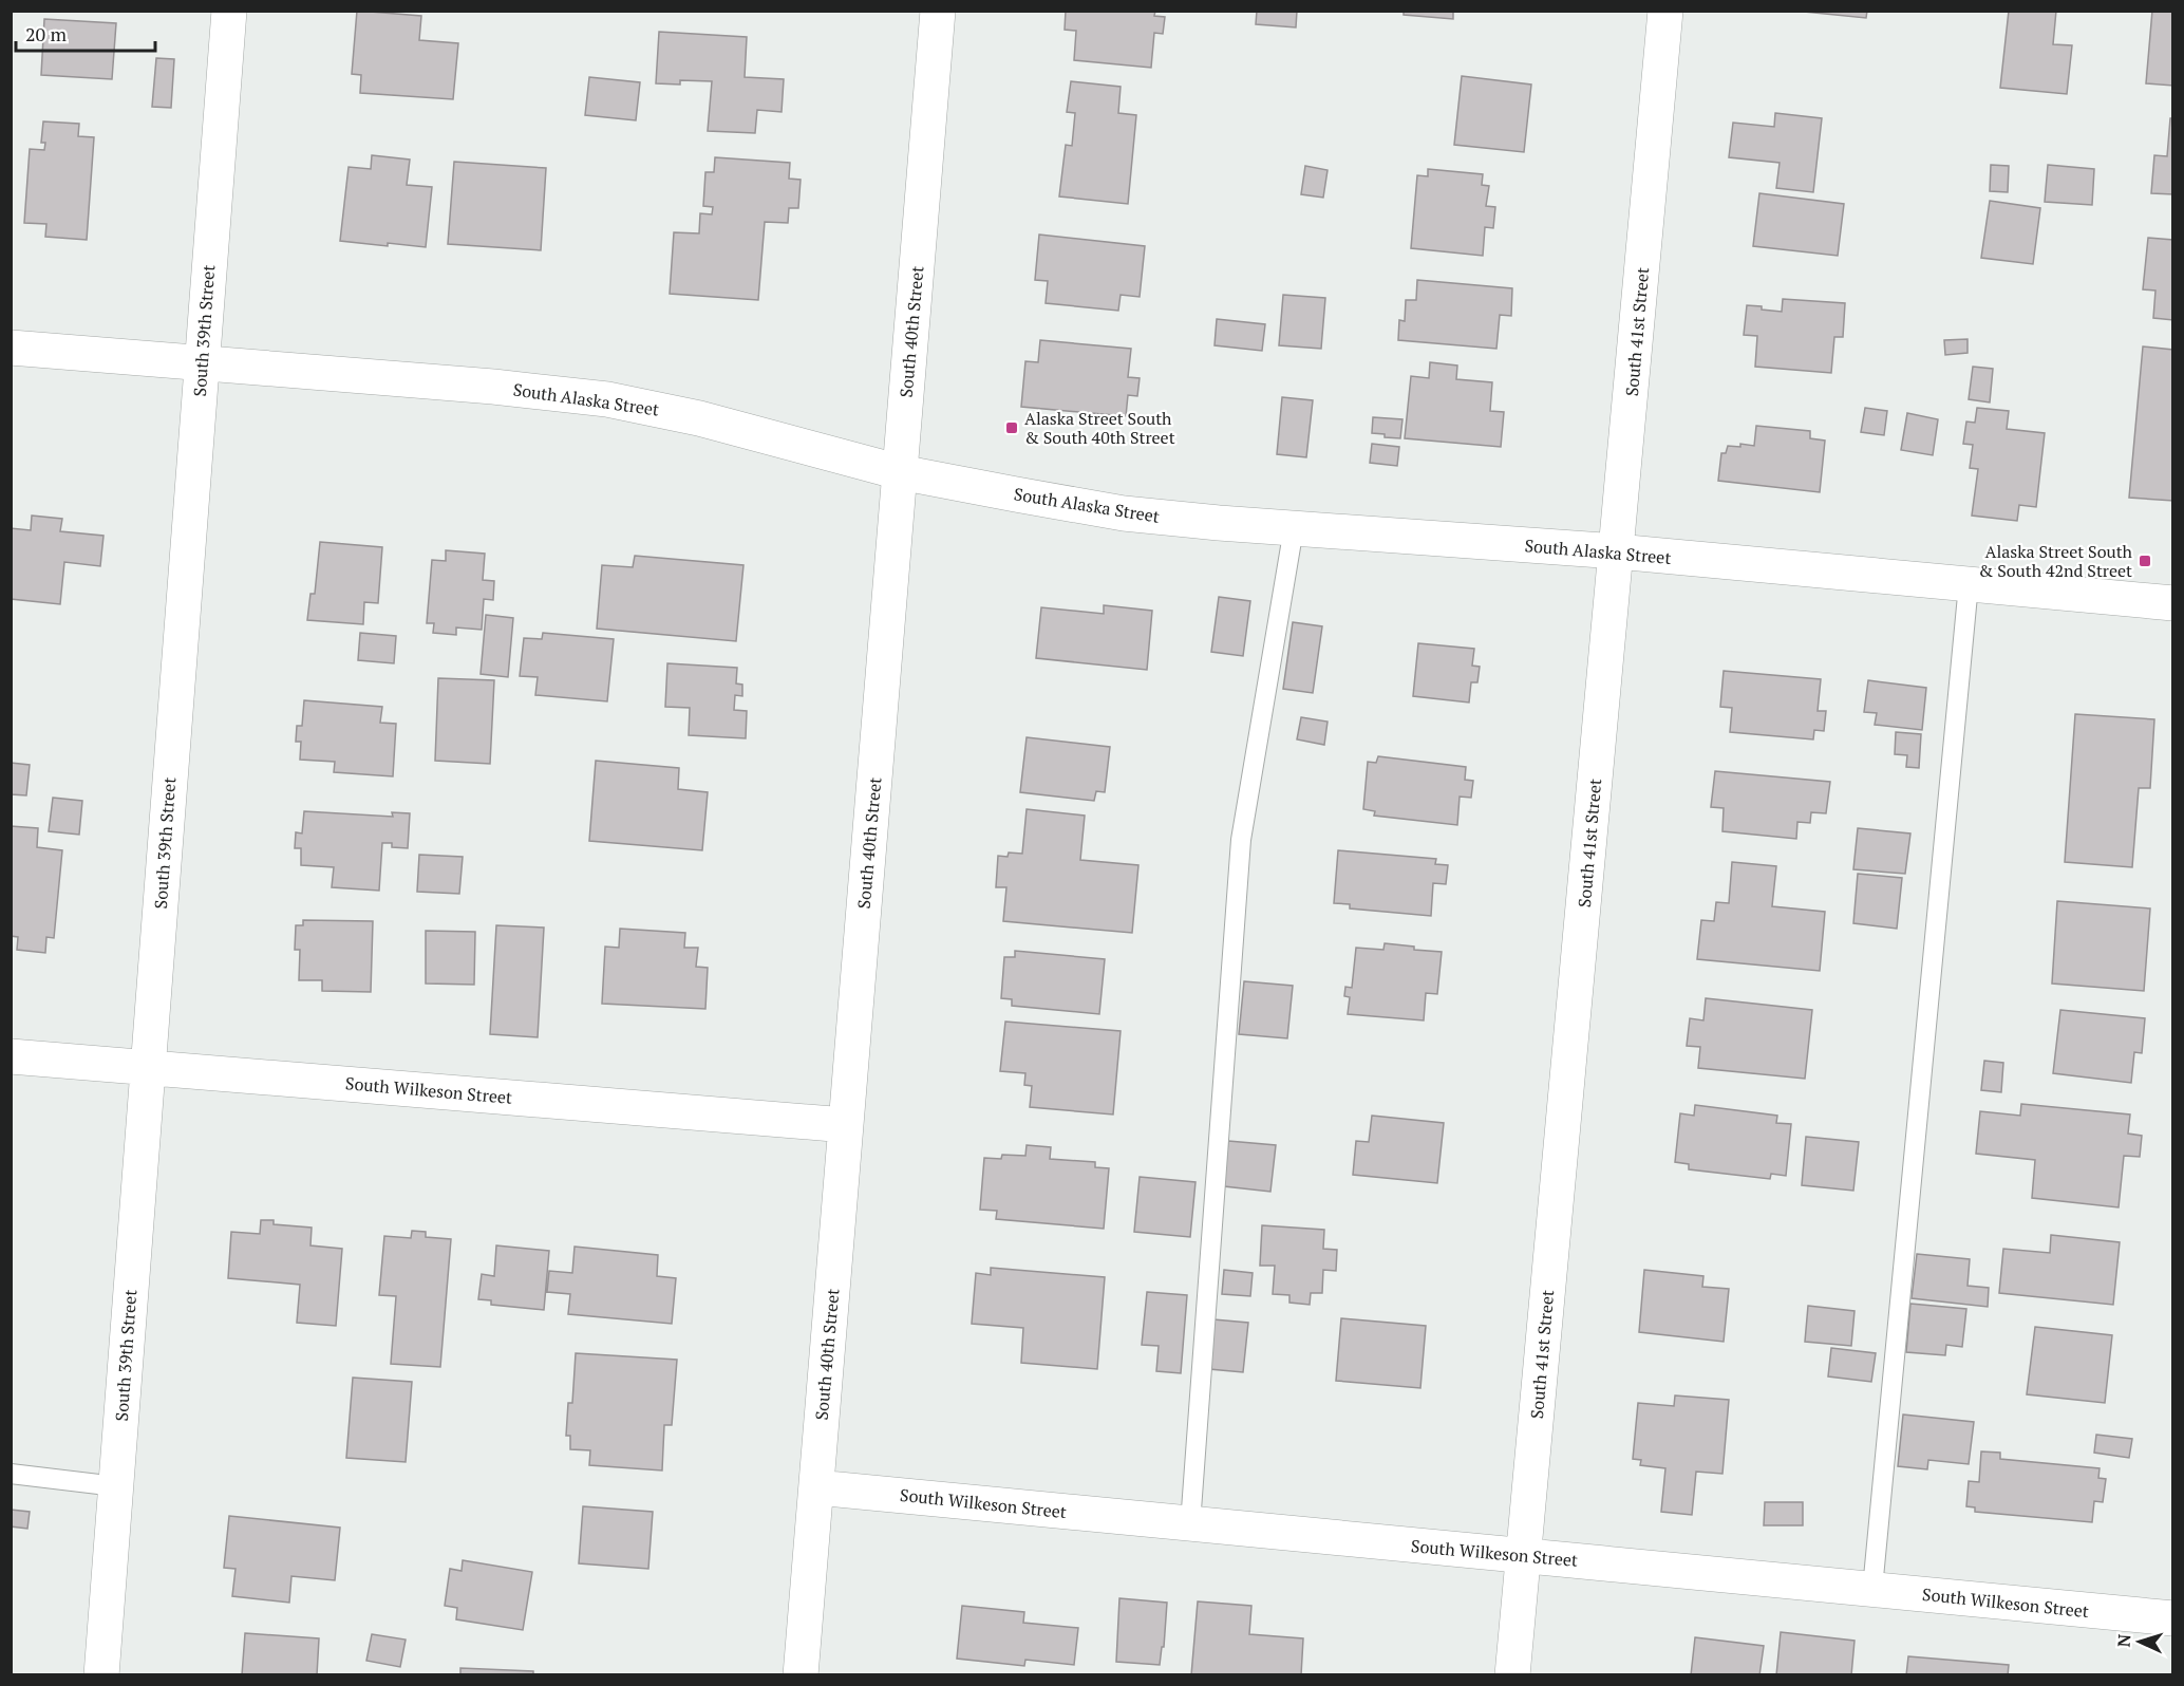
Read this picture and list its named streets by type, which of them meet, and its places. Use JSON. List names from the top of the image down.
{
  "streets": {
    "street": [
      "South 39th Street",
      "South 40th Street",
      "South 41st Street",
      "South Alaska Street",
      "South Wilkeson Street"
    ]
  },
  "crossings": [
    ["South 39th Street", "South Alaska Street"],
    ["South 39th Street", "South Wilkeson Street"],
    ["South 40th Street", "South Alaska Street"],
    ["South 40th Street", "South Wilkeson Street"],
    ["South 41st Street", "South Alaska Street"],
    ["South 41st Street", "South Wilkeson Street"]
  ],
  "places": {
    "transit": ["Alaska Street South & South 40th Street", "Alaska Street South & South 42nd Street"]
  },
  "scale_bar": "20 m",
  "north": "left"
}
